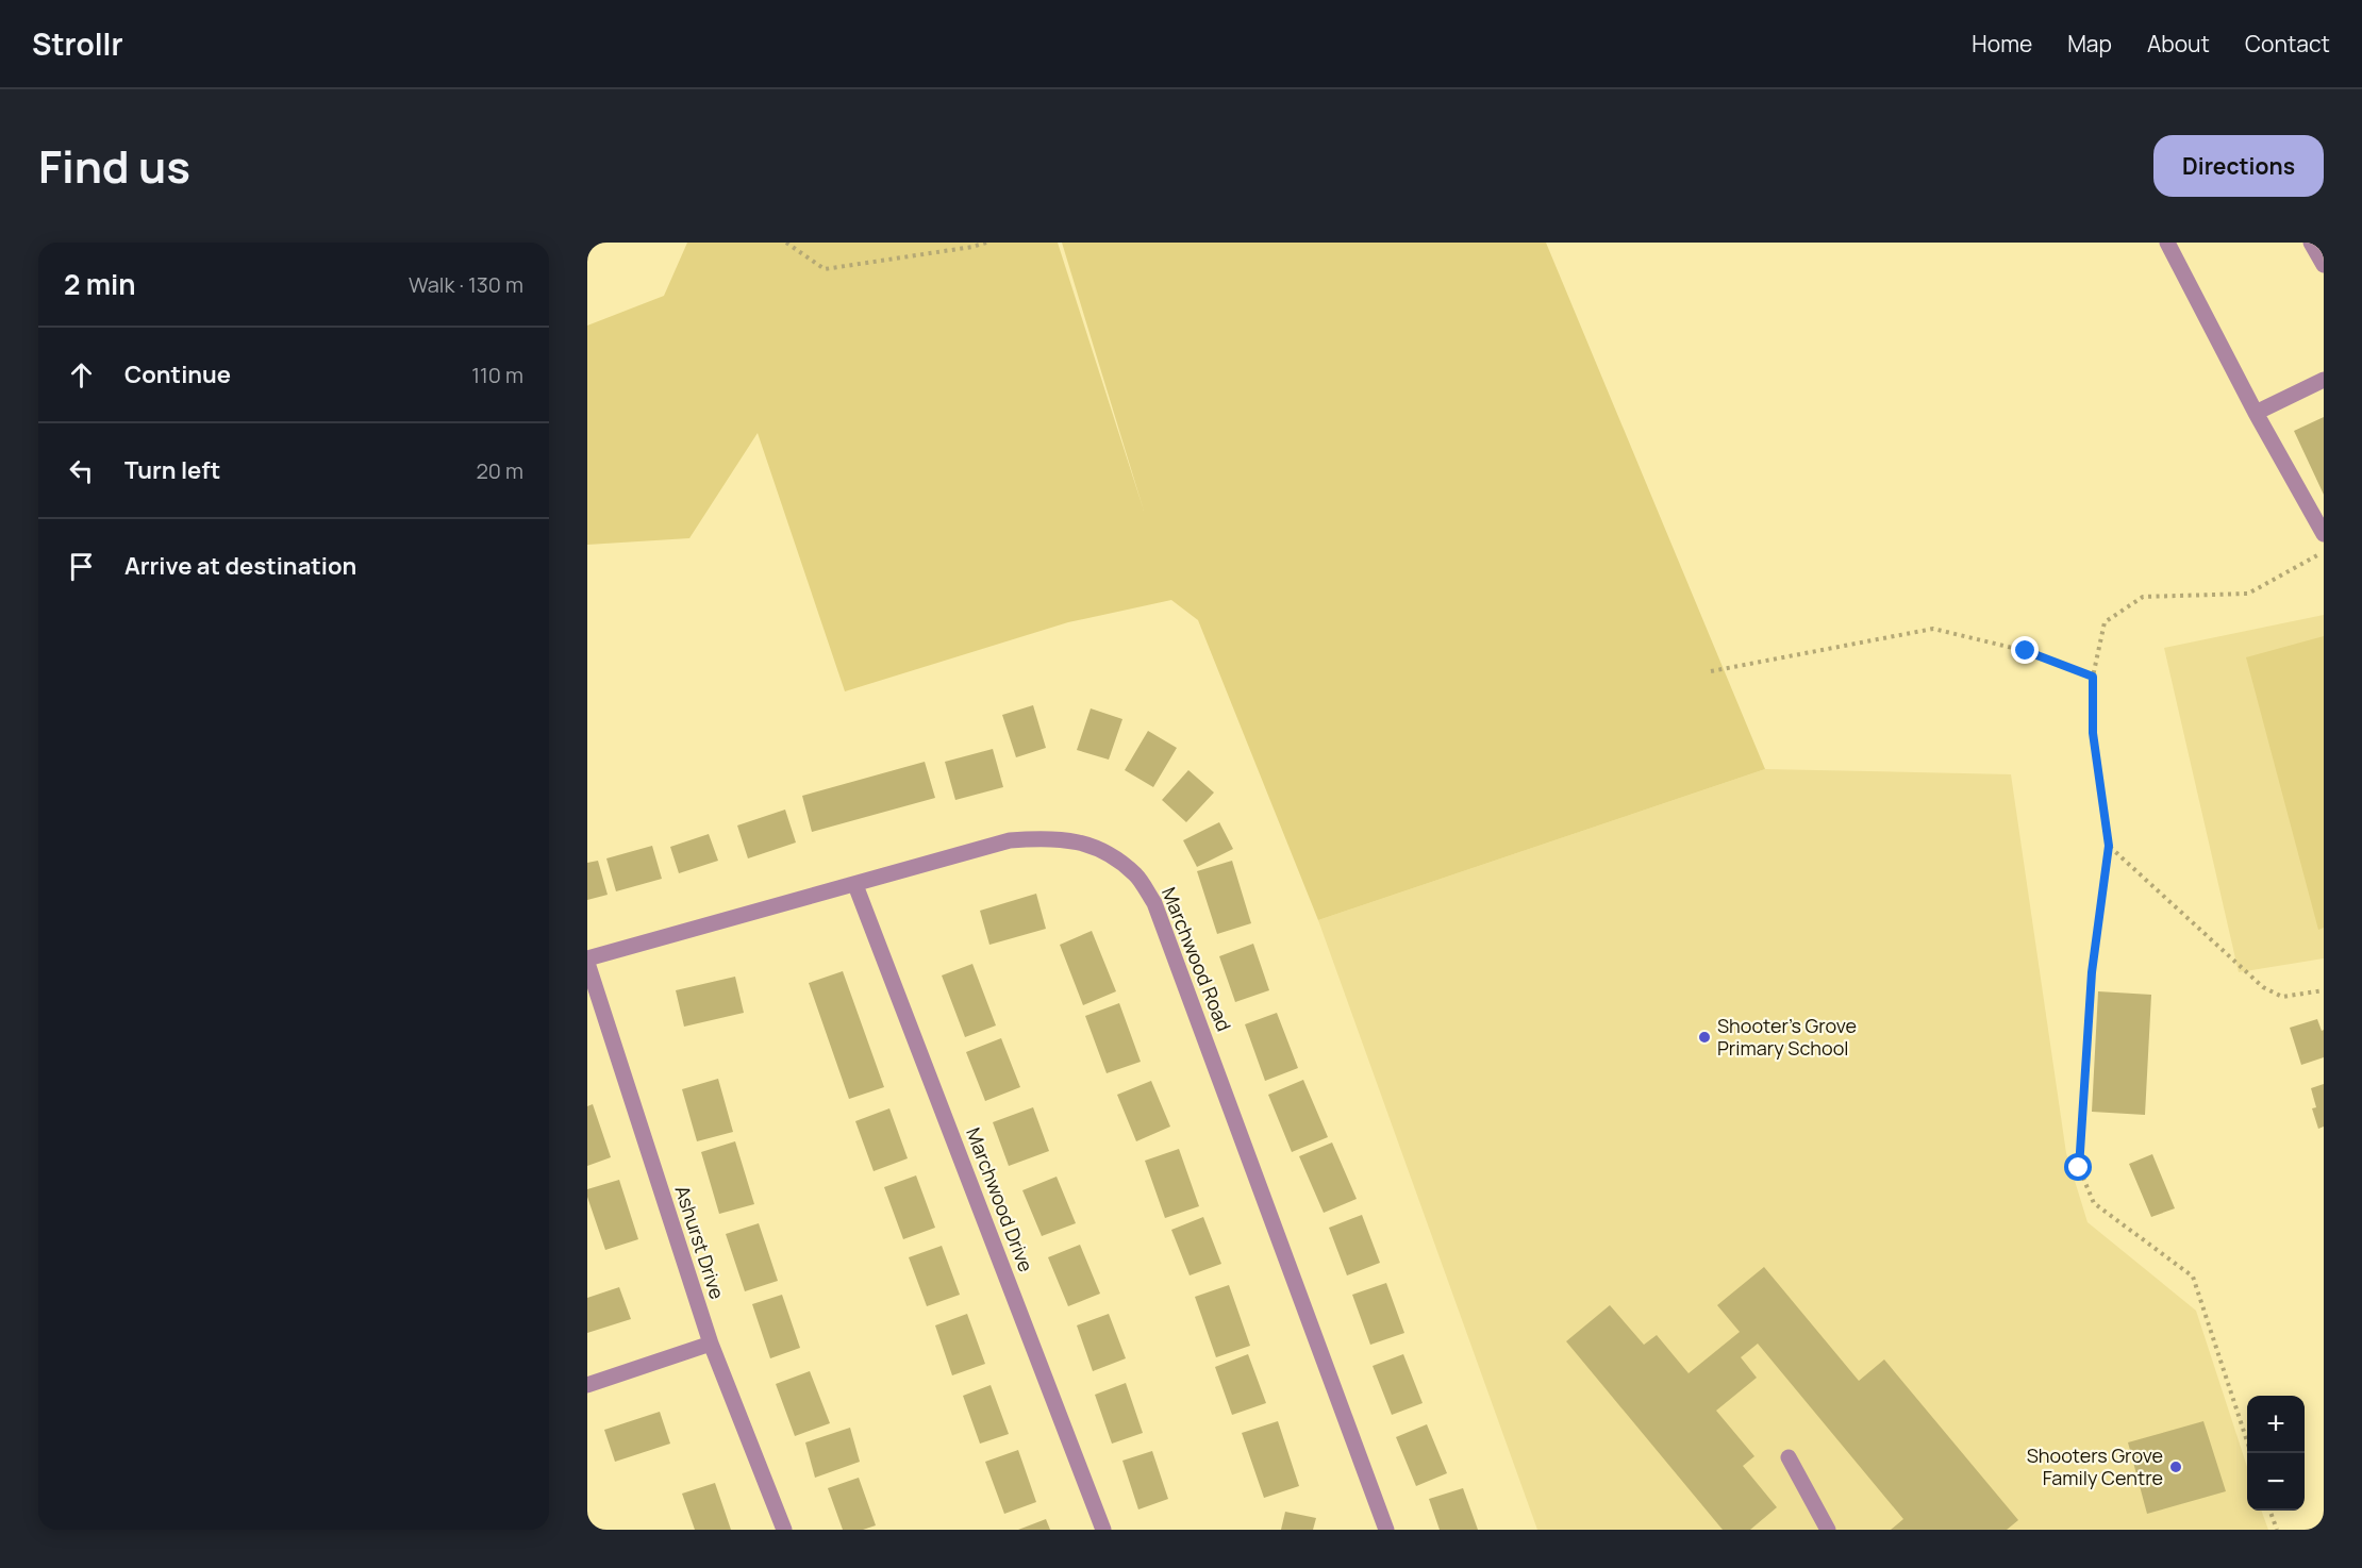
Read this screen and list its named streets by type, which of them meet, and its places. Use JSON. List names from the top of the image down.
{
  "streets": {
    "street": ["Marchwood Road", "Marchwood Drive", "Ashurst Drive"]
  },
  "crossings": [
    ["Marchwood Road", "Marchwood Drive"],
    ["Marchwood Road", "Ashurst Drive"]
  ],
  "places": ["Shooter's Grove Primary School", "Shooters Grove Family Centre"],
  "page": {
    "header": "Strollr",
    "nav": [
      "Home",
      "Map",
      "About",
      "Contact"
    ],
    "title": "Find us",
    "buttons": "Directions",
    "heading": ["2 min", "Walk · 130 m"],
    "list": [
      ["Continue", "110 m"],
      ["Turn left", "20 m"],
      "Arrive at destination"
    ],
    "map_buttons": ["+", "−"]
  }
}
